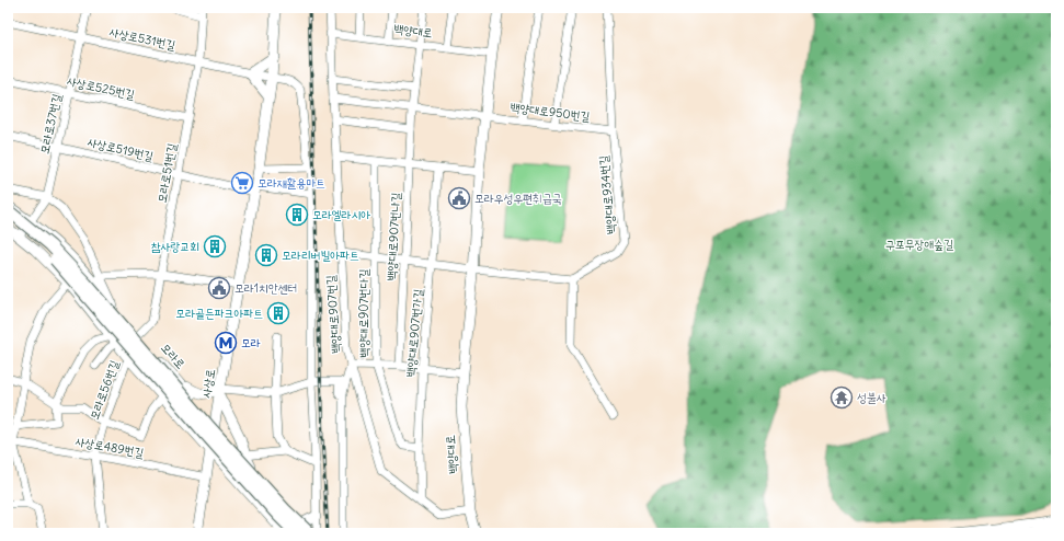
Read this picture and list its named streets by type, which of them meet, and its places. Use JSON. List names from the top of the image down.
{
  "streets": {
    "highway": ["모라로"],
    "main road": ["백양대로", "사상로"],
    "street": [
      "사상로531번길",
      "사상로525번길",
      "백양대로950번길",
      "모라로37번길",
      "사상로519번길",
      "모라로51번길",
      "백양대로934번길",
      "백양대로907번나길",
      "백양대로907번다길",
      "백양대로907번길",
      "백양대로907번가길",
      "모라로56번길",
      "사상로489번길"
    ]
  },
  "crossings": [
    ["백양대로", "백양대로950번길"],
    ["백양대로", "백양대로907번나길"],
    ["백양대로", "백양대로907번길"],
    ["사상로531번길", "모라로37번길"],
    ["사상로531번길", "모라로51번길"],
    ["사상로531번길", "사상로"],
    ["사상로525번길", "모라로37번길"],
    ["사상로525번길", "모라로51번길"],
    ["백양대로950번길", "백양대로934번길"],
    ["모라로37번길", "사상로519번길"],
    ["모라로37번길", "모라로"],
    ["사상로519번길", "모라로51번길"],
    ["사상로519번길", "사상로"],
    ["모라로51번길", "모라로"],
    ["백양대로907번다길", "백양대로907번가길"],
    ["백양대로907번길", "백양대로907번가길"],
    ["모라로", "사상로"],
    ["사상로", "사상로489번길"],
    ["모라로56번길", "사상로489번길"]
  ],
  "parks": ["구포무장애숲길"],
  "places": {
    "supermarket": ["모라재활용마트"],
    "public building": ["모라우성우편취급국", "모라1치안센터"],
    "building": [
      "모라엘라시아",
      "참사랑교회",
      "모라리버빌아파트",
      "모라골든파크아파트"
    ],
    "metro station": ["모라"],
    "temple": ["성불사"]
  }
}
